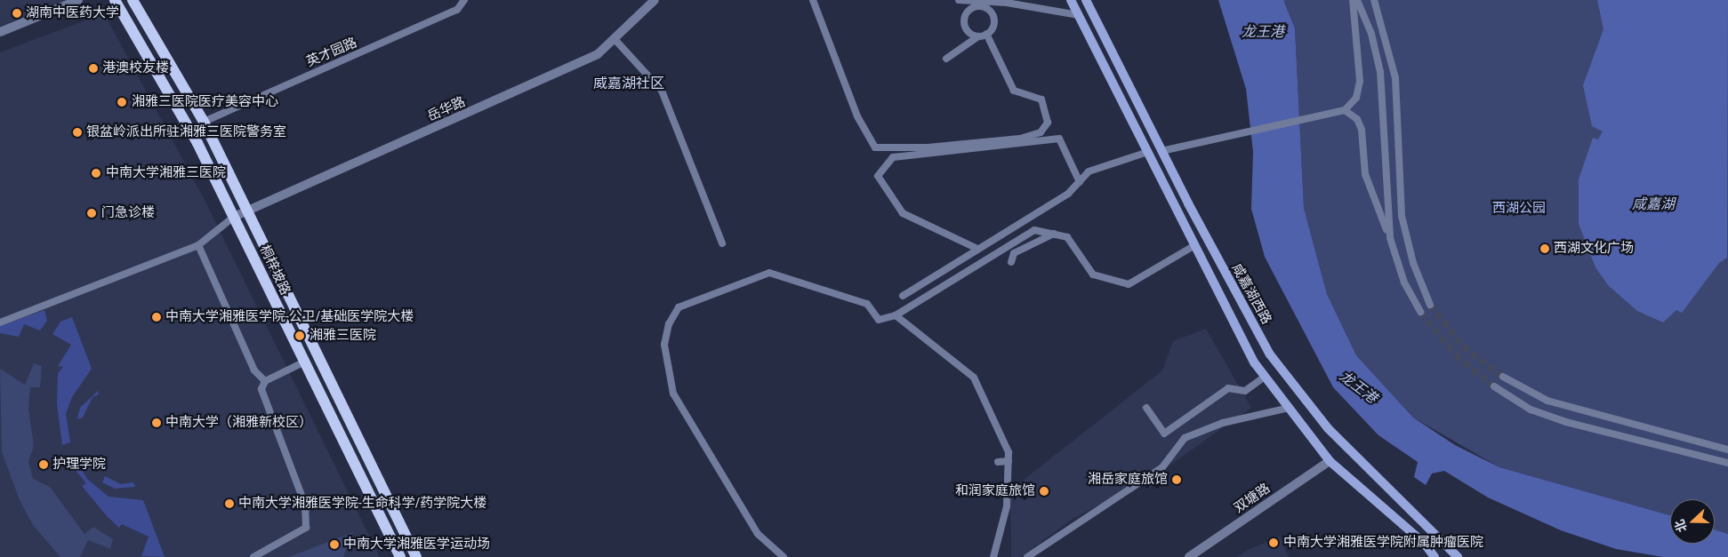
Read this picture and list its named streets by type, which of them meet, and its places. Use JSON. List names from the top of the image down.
{
  "streets": {
    "main road": ["桐梓坡路", "咸嘉湖西路"],
    "street": ["英才园路", "岳华路", "双塘路"]
  },
  "crossings": [
    ["英才园路", "桐梓坡路"],
    ["岳华路", "桐梓坡路"]
  ],
  "districts": ["威嘉湖社区"],
  "water": ["龙王港", "咸嘉湖"],
  "parks": ["西湖公园"],
  "places": [
    "湖南中医药大学",
    "港澳校友楼",
    "湘雅三医院医疗美容中心",
    "银盆岭派出所驻湘雅三医院警务室",
    "中南大学湘雅三医院",
    "门急诊楼",
    "西湖文化广场",
    "中南大学湘雅医学院-公卫/基础医学院大楼",
    "湘雅三医院",
    "中南大学（湘雅新校区）",
    "护理学院",
    "湘岳家庭旅馆",
    "和润家庭旅馆",
    "中南大学湘雅医学院-生命科学/药学院大楼",
    "中南大学湘雅医学院附属肿瘤医院",
    "中南大学湘雅医学运动场"
  ],
  "north": "left"
}
